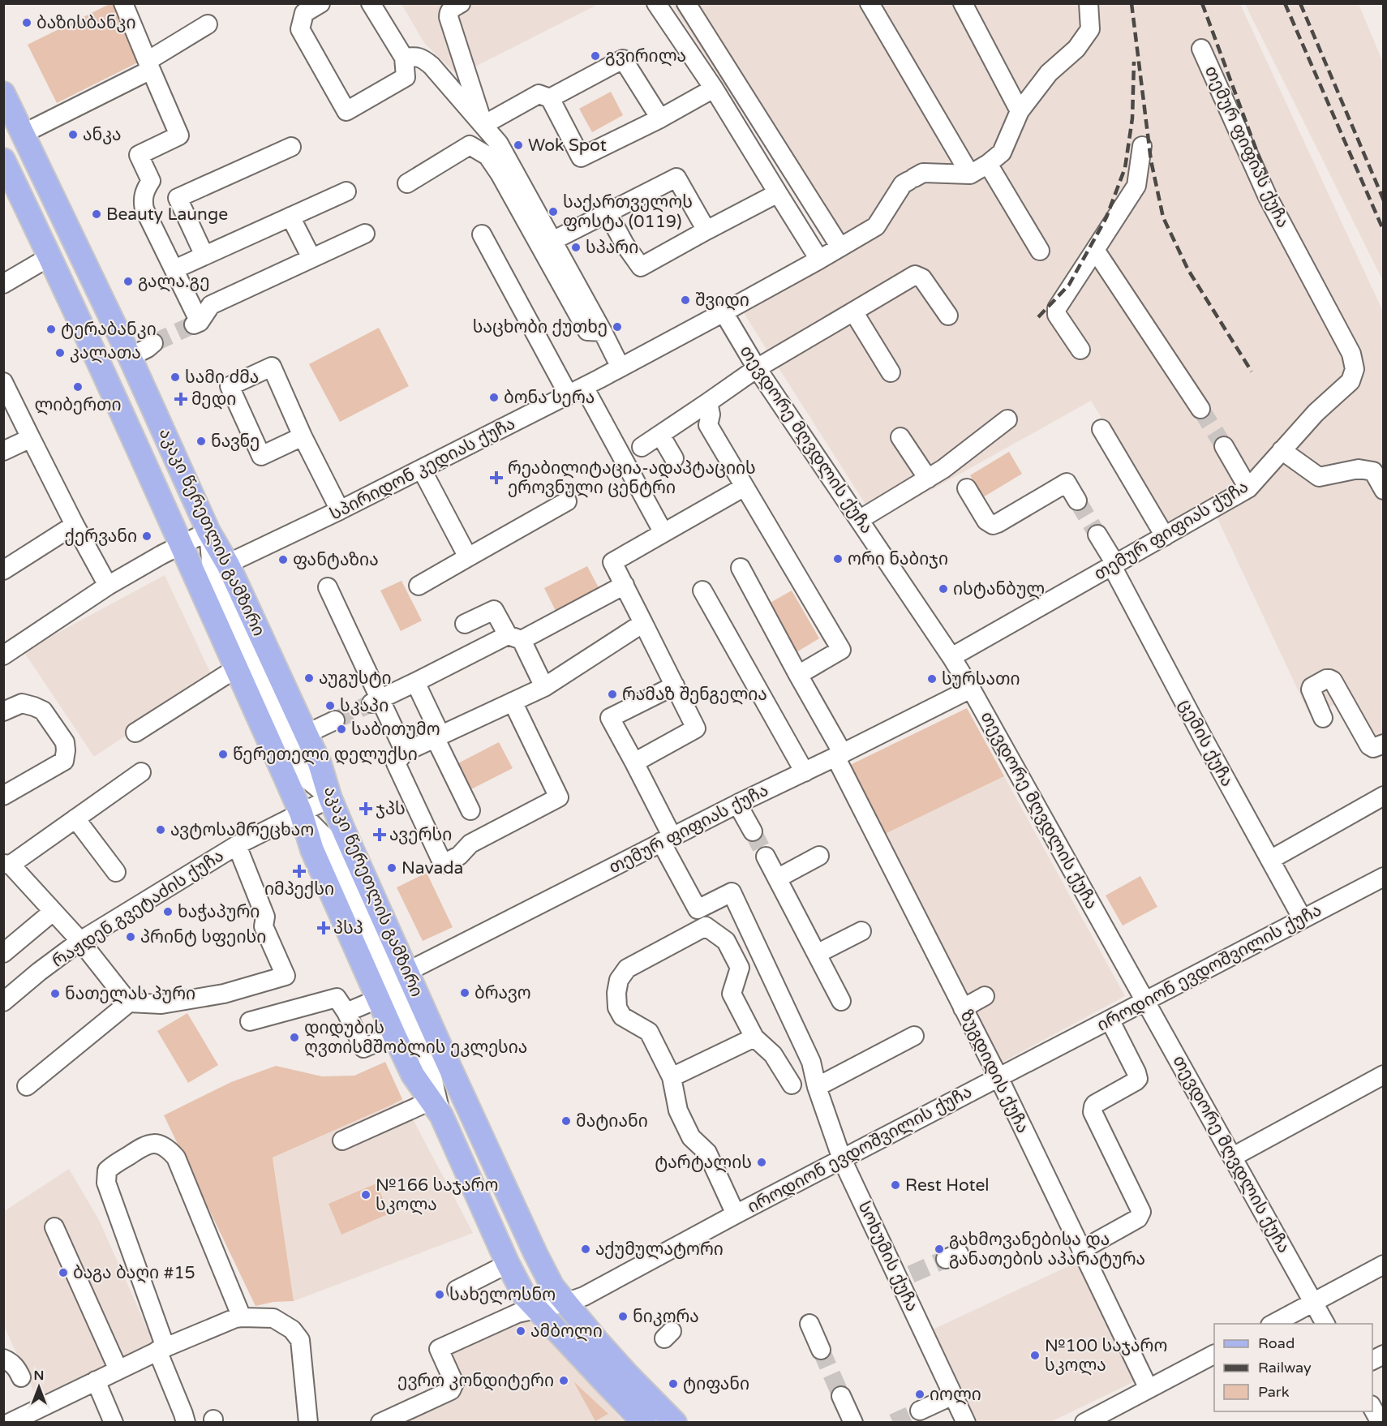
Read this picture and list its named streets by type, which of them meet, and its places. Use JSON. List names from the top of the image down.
{
  "streets": {
    "main road": ["აკაკი წერეთლის გამზირი"],
    "street": [
      "თემურ ფიფიას ქუჩა",
      "თევდორე მღვდლის ქუჩა",
      "სპირიდონ კედიას ქუჩა",
      "ცემის ქუჩა",
      "რაჟდენ გვეტაძის ქუჩა",
      "იროდიონ ევდოშვილის ქუჩა",
      "ზუგდიდის ქუჩა",
      "სოხუმის ქუჩა"
    ]
  },
  "crossings": [
    ["თემურ ფიფიას ქუჩა", "თევდორე მღვდლის ქუჩა"],
    ["თემურ ფიფიას ქუჩა", "აკაკი წერეთლის გამზირი"],
    ["თემურ ფიფიას ქუჩა", "ცემის ქუჩა"],
    ["თემურ ფიფიას ქუჩა", "ზუგდიდის ქუჩა"],
    ["თემურ ფიფიას ქუჩა", "სოხუმის ქუჩა"],
    ["თევდორე მღვდლის ქუჩა", "სპირიდონ კედიას ქუჩა"],
    ["თევდორე მღვდლის ქუჩა", "იროდიონ ევდოშვილის ქუჩა"],
    ["სპირიდონ კედიას ქუჩა", "აკაკი წერეთლის გამზირი"],
    ["აკაკი წერეთლის გამზირი", "რაჟდენ გვეტაძის ქუჩა"],
    ["აკაკი წერეთლის გამზირი", "იროდიონ ევდოშვილის ქუჩა"],
    ["ცემის ქუჩა", "იროდიონ ევდოშვილის ქუჩა"],
    ["იროდიონ ევდოშვილის ქუჩა", "ზუგდიდის ქუჩა"],
    ["იროდიონ ევდოშვილის ქუჩა", "სოხუმის ქუჩა"]
  ],
  "places": {
    "other": [
      "ბაზისბანკი",
      "გვირილა",
      "ანკა",
      "Wok Spot",
      "საქართველოს ფოსტა (0119)",
      "Beauty Launge",
      "სპარი",
      "გალა.გე",
      "შვიდი",
      "საცხობი ქუთხე",
      "ტერაბანკი",
      "კალათა",
      "სამი ძმა",
      "ლიბერთი",
      "ბონა სერა",
      "ნავნე",
      "ქერვანი",
      "ორი ნაბიჯი",
      "ფანტაზია",
      "ისტანბულ",
      "აუგუსტი",
      "სურსათი",
      "რამაზ შენგელია",
      "სკაპი",
      "საბითუმო",
      "წერეთელი დელუქსი",
      "ავტოსამრეცხაო",
      "Navada",
      "ხაჭაპური",
      "პრინტ სფეისი",
      "ბრავო",
      "ნათელას პური",
      "დიდუბის ღვთისმშობლის ეკლესია",
      "მატიანი",
      "ტარტალის",
      "Rest Hotel",
      "№166 საჯარო სკოლა",
      "აქუმულატორი",
      "გახმოვანებისა და განათების აპარატურა",
      "ბაგა ბაღი #15",
      "სახელოსნო",
      "ნიკორა",
      "ამბოლი",
      "№100 საჯარო სკოლა",
      "ევრო კონდიტერი",
      "ტიფანი",
      "იოლი"
    ],
    "health": [
      "მედი",
      "რეაბილიტაცია-ადაპტაციის ეროვნული ცენტრი",
      "ჯპს",
      "ავერსი",
      "იმპექსი",
      "პსპ"
    ]
  },
  "legend": ["Road", "Railway", "Park"],
  "north": "top"
}
